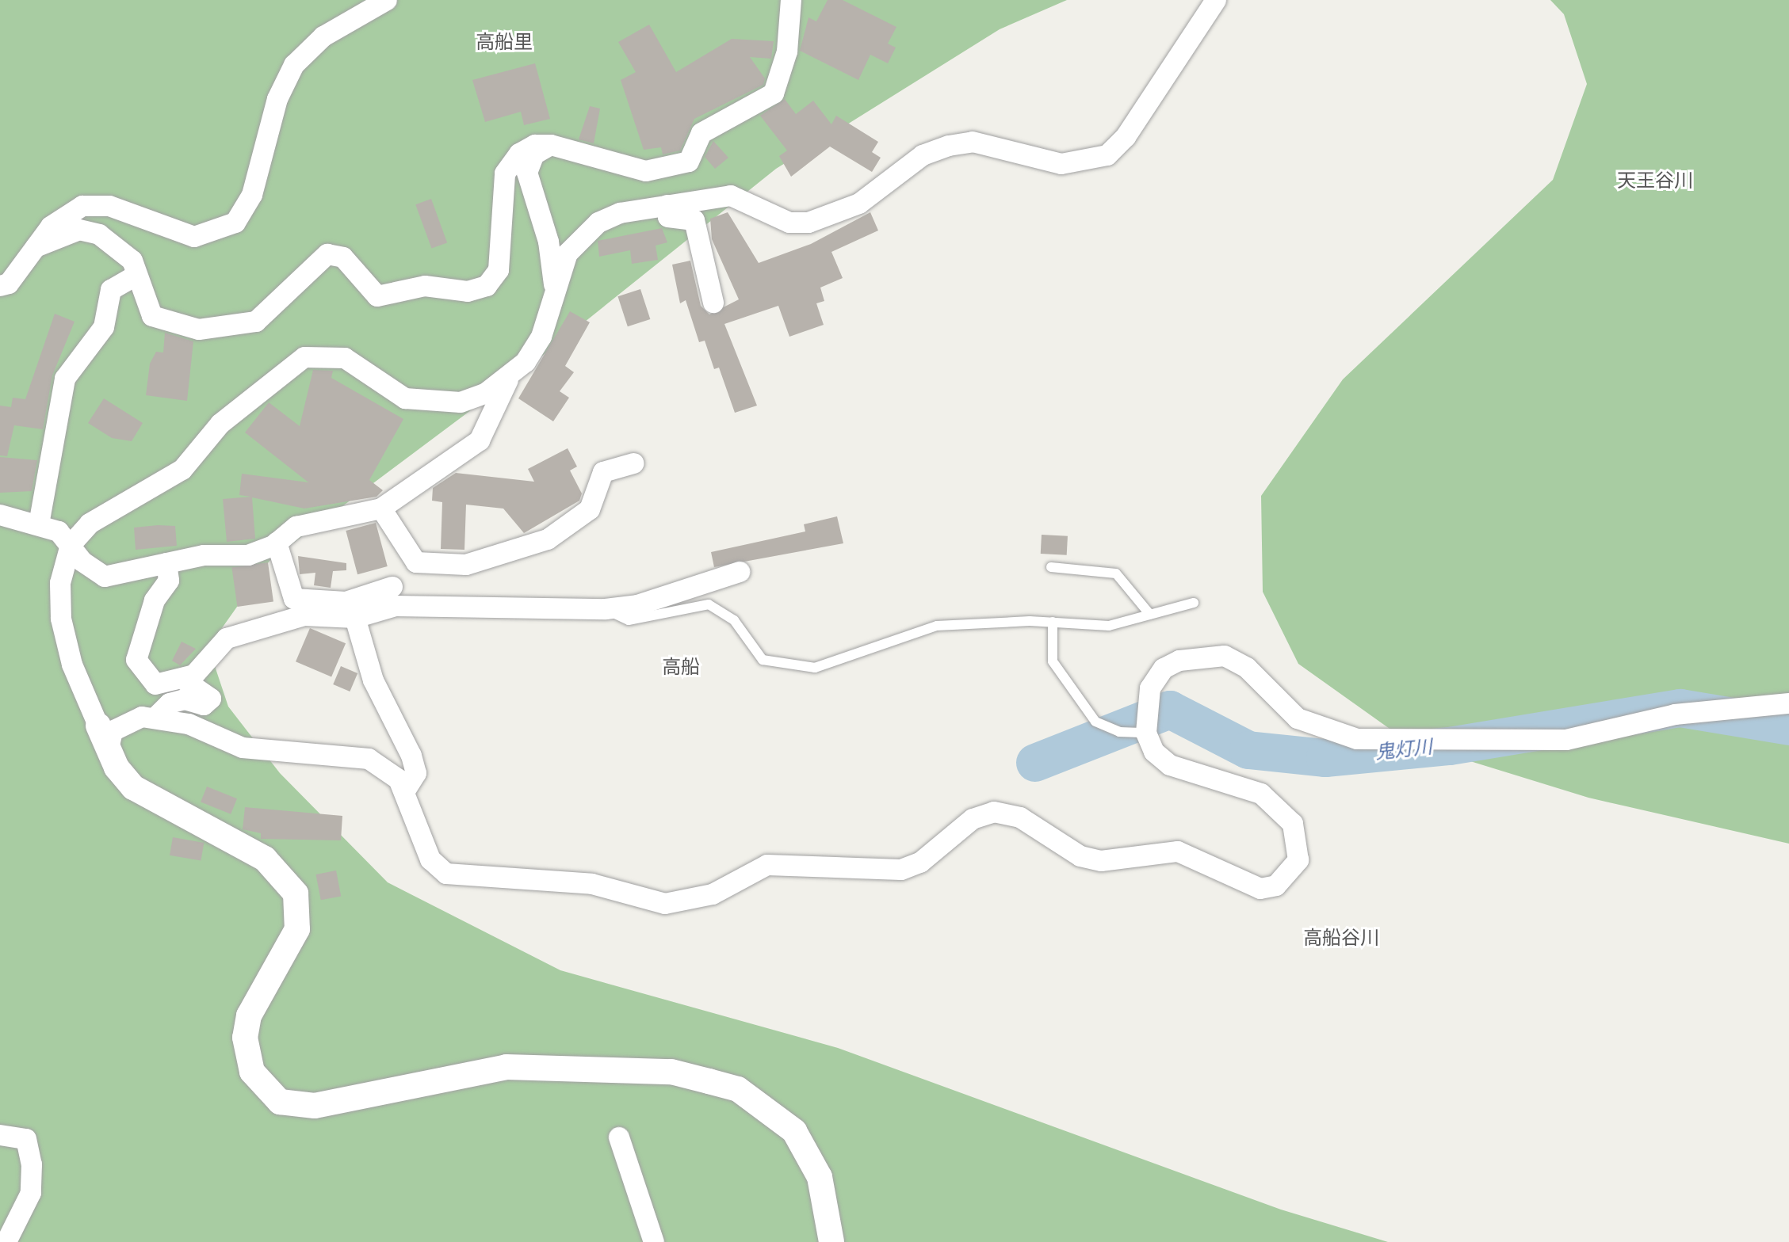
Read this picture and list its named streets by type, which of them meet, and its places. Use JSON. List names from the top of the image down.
{
  "districts": [
    "高船里",
    "天王谷川",
    "高船",
    "高船谷川"
  ],
  "water": ["鬼灯川"]
}
